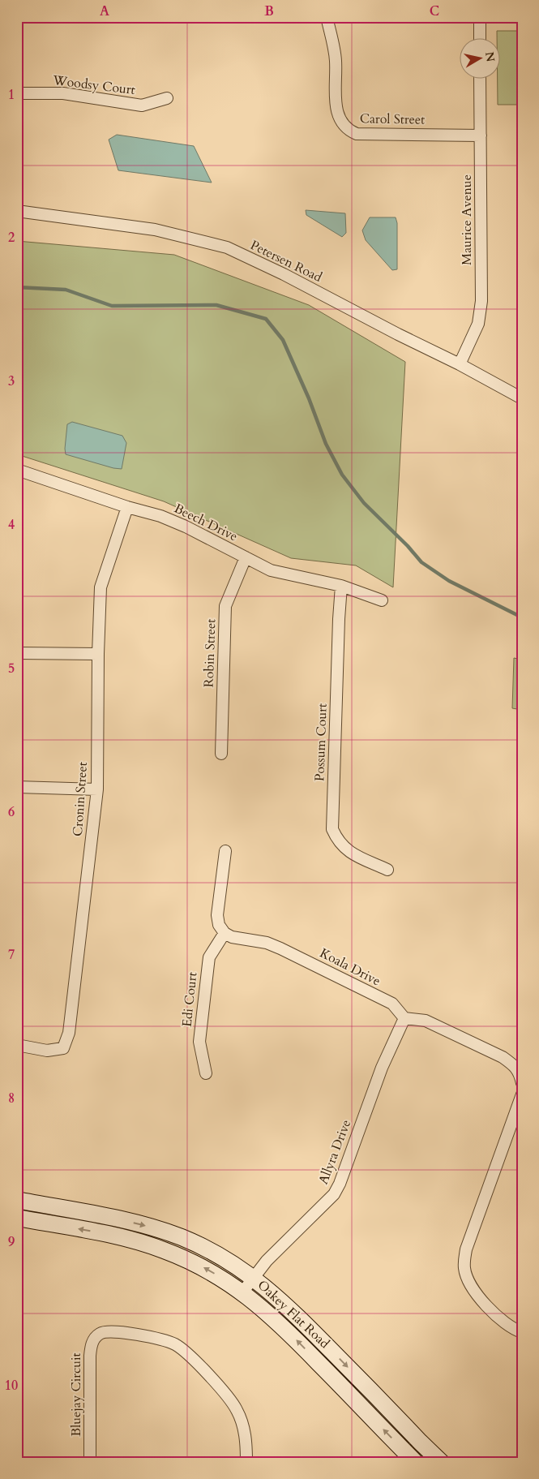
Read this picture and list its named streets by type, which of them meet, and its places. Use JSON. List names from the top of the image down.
{
  "streets": {
    "main road": ["Oakey Flat Road"],
    "street": [
      "Woodsy Court",
      "Carol Street",
      "Maurice Avenue",
      "Petersen Road",
      "Beech Drive",
      "Robin Street",
      "Possum Court",
      "Cronin Street",
      "Koala Drive",
      "Edi Court",
      "Allyra Drive",
      "Bluejay Circuit"
    ]
  },
  "crossings": [
    ["Carol Street", "Maurice Avenue"],
    ["Maurice Avenue", "Petersen Road"],
    ["Beech Drive", "Robin Street"],
    ["Beech Drive", "Possum Court"],
    ["Beech Drive", "Cronin Street"],
    ["Koala Drive", "Edi Court"],
    ["Koala Drive", "Allyra Drive"],
    ["Allyra Drive", "Oakey Flat Road"]
  ],
  "north": "right",
  "grid": {
    "columns": ["A", "B", "C"],
    "rows": [
      "1",
      "2",
      "3",
      "4",
      "5",
      "6",
      "7",
      "8",
      "9",
      "10"
    ]
  }
}
